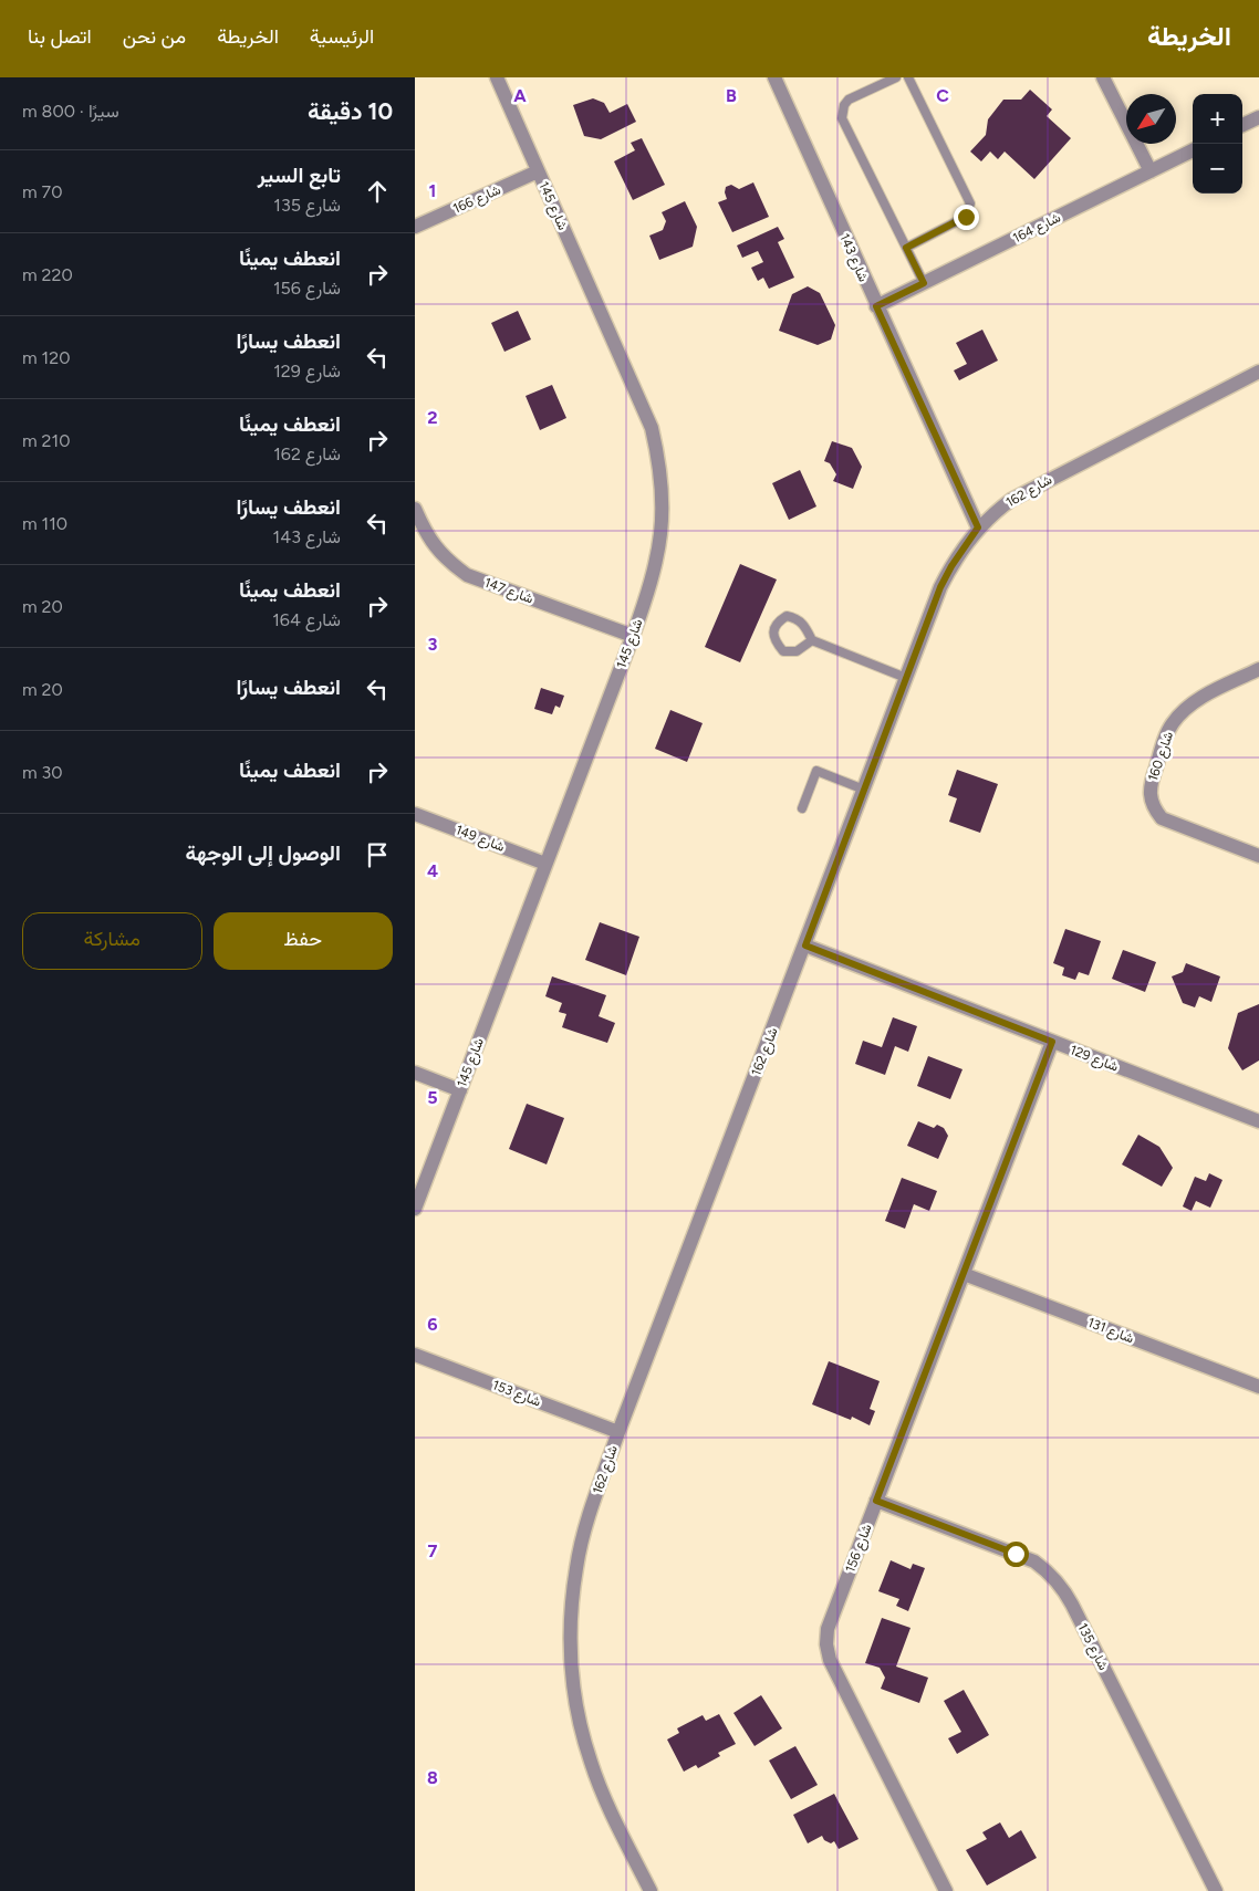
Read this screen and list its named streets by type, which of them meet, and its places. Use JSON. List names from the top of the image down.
{
  "streets": {
    "street": [
      "شارع 166",
      "شارع 145",
      "شارع 164",
      "شارع 143",
      "شارع 162",
      "شارع 147",
      "شارع 160",
      "شارع 149",
      "شارع 129",
      "شارع 131",
      "شارع 153",
      "شارع 156",
      "شارع 135"
    ]
  },
  "crossings": [
    ["شارع 166", "شارع 145"],
    ["شارع 145", "شارع 147"],
    ["شارع 145", "شارع 149"],
    ["شارع 164", "شارع 143"],
    ["شارع 143", "شارع 162"],
    ["شارع 162", "شارع 129"],
    ["شارع 162", "شارع 153"],
    ["شارع 129", "شارع 156"],
    ["شارع 131", "شارع 156"],
    ["شارع 156", "شارع 135"]
  ],
  "north": "bottom left",
  "page": {
    "header": "الخريطة",
    "nav": [
      "الرئيسية",
      "الخريطة",
      "من نحن",
      "اتصل بنا"
    ],
    "heading": ["10 دقيقة", "سيرًا · 800 m"],
    "map_buttons": ["+", "−"],
    "list": [
      ["تابع السير", "شارع 135", "70 m"],
      ["انعطف يمينًا", "شارع 156", "220 m"],
      ["انعطف يسارًا", "شارع 129", "120 m"],
      ["انعطف يمينًا", "شارع 162", "210 m"],
      ["انعطف يسارًا", "شارع 143", "110 m"],
      ["انعطف يمينًا", "شارع 164", "20 m"],
      ["انعطف يسارًا", "20 m"],
      ["انعطف يمينًا", "30 m"],
      "الوصول إلى الوجهة"
    ],
    "buttons": ["حفظ", "مشاركة"]
  },
  "grid": {
    "columns": ["A", "B", "C"],
    "rows": [
      "1",
      "2",
      "3",
      "4",
      "5",
      "6",
      "7",
      "8"
    ]
  }
}
